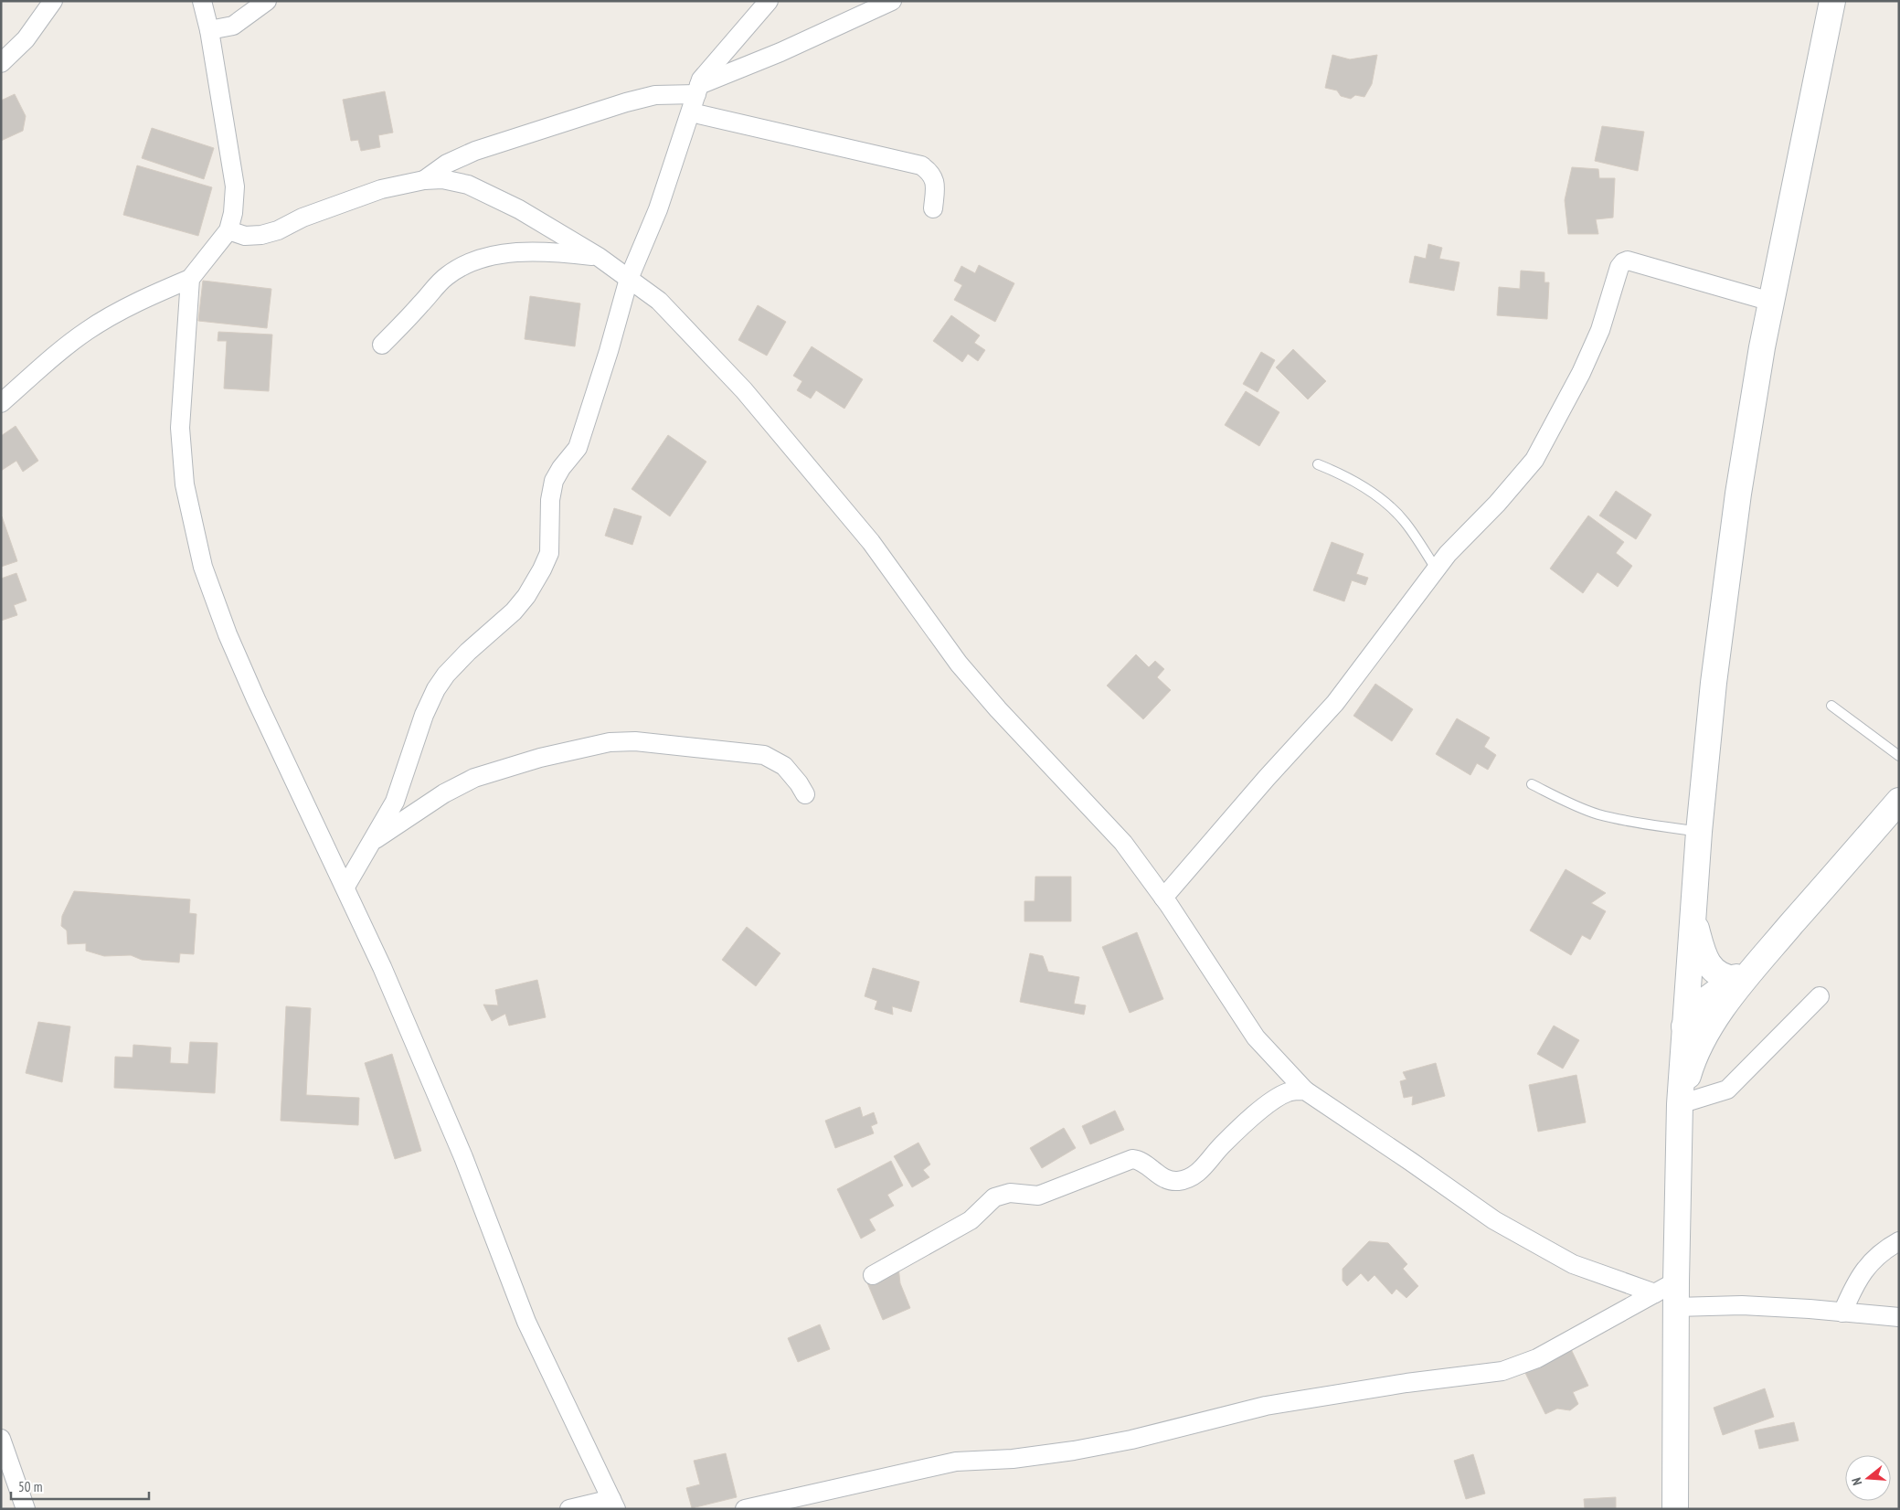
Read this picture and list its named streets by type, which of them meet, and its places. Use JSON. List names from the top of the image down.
{
  "scale_bar": "50 m",
  "north": "left"
}
